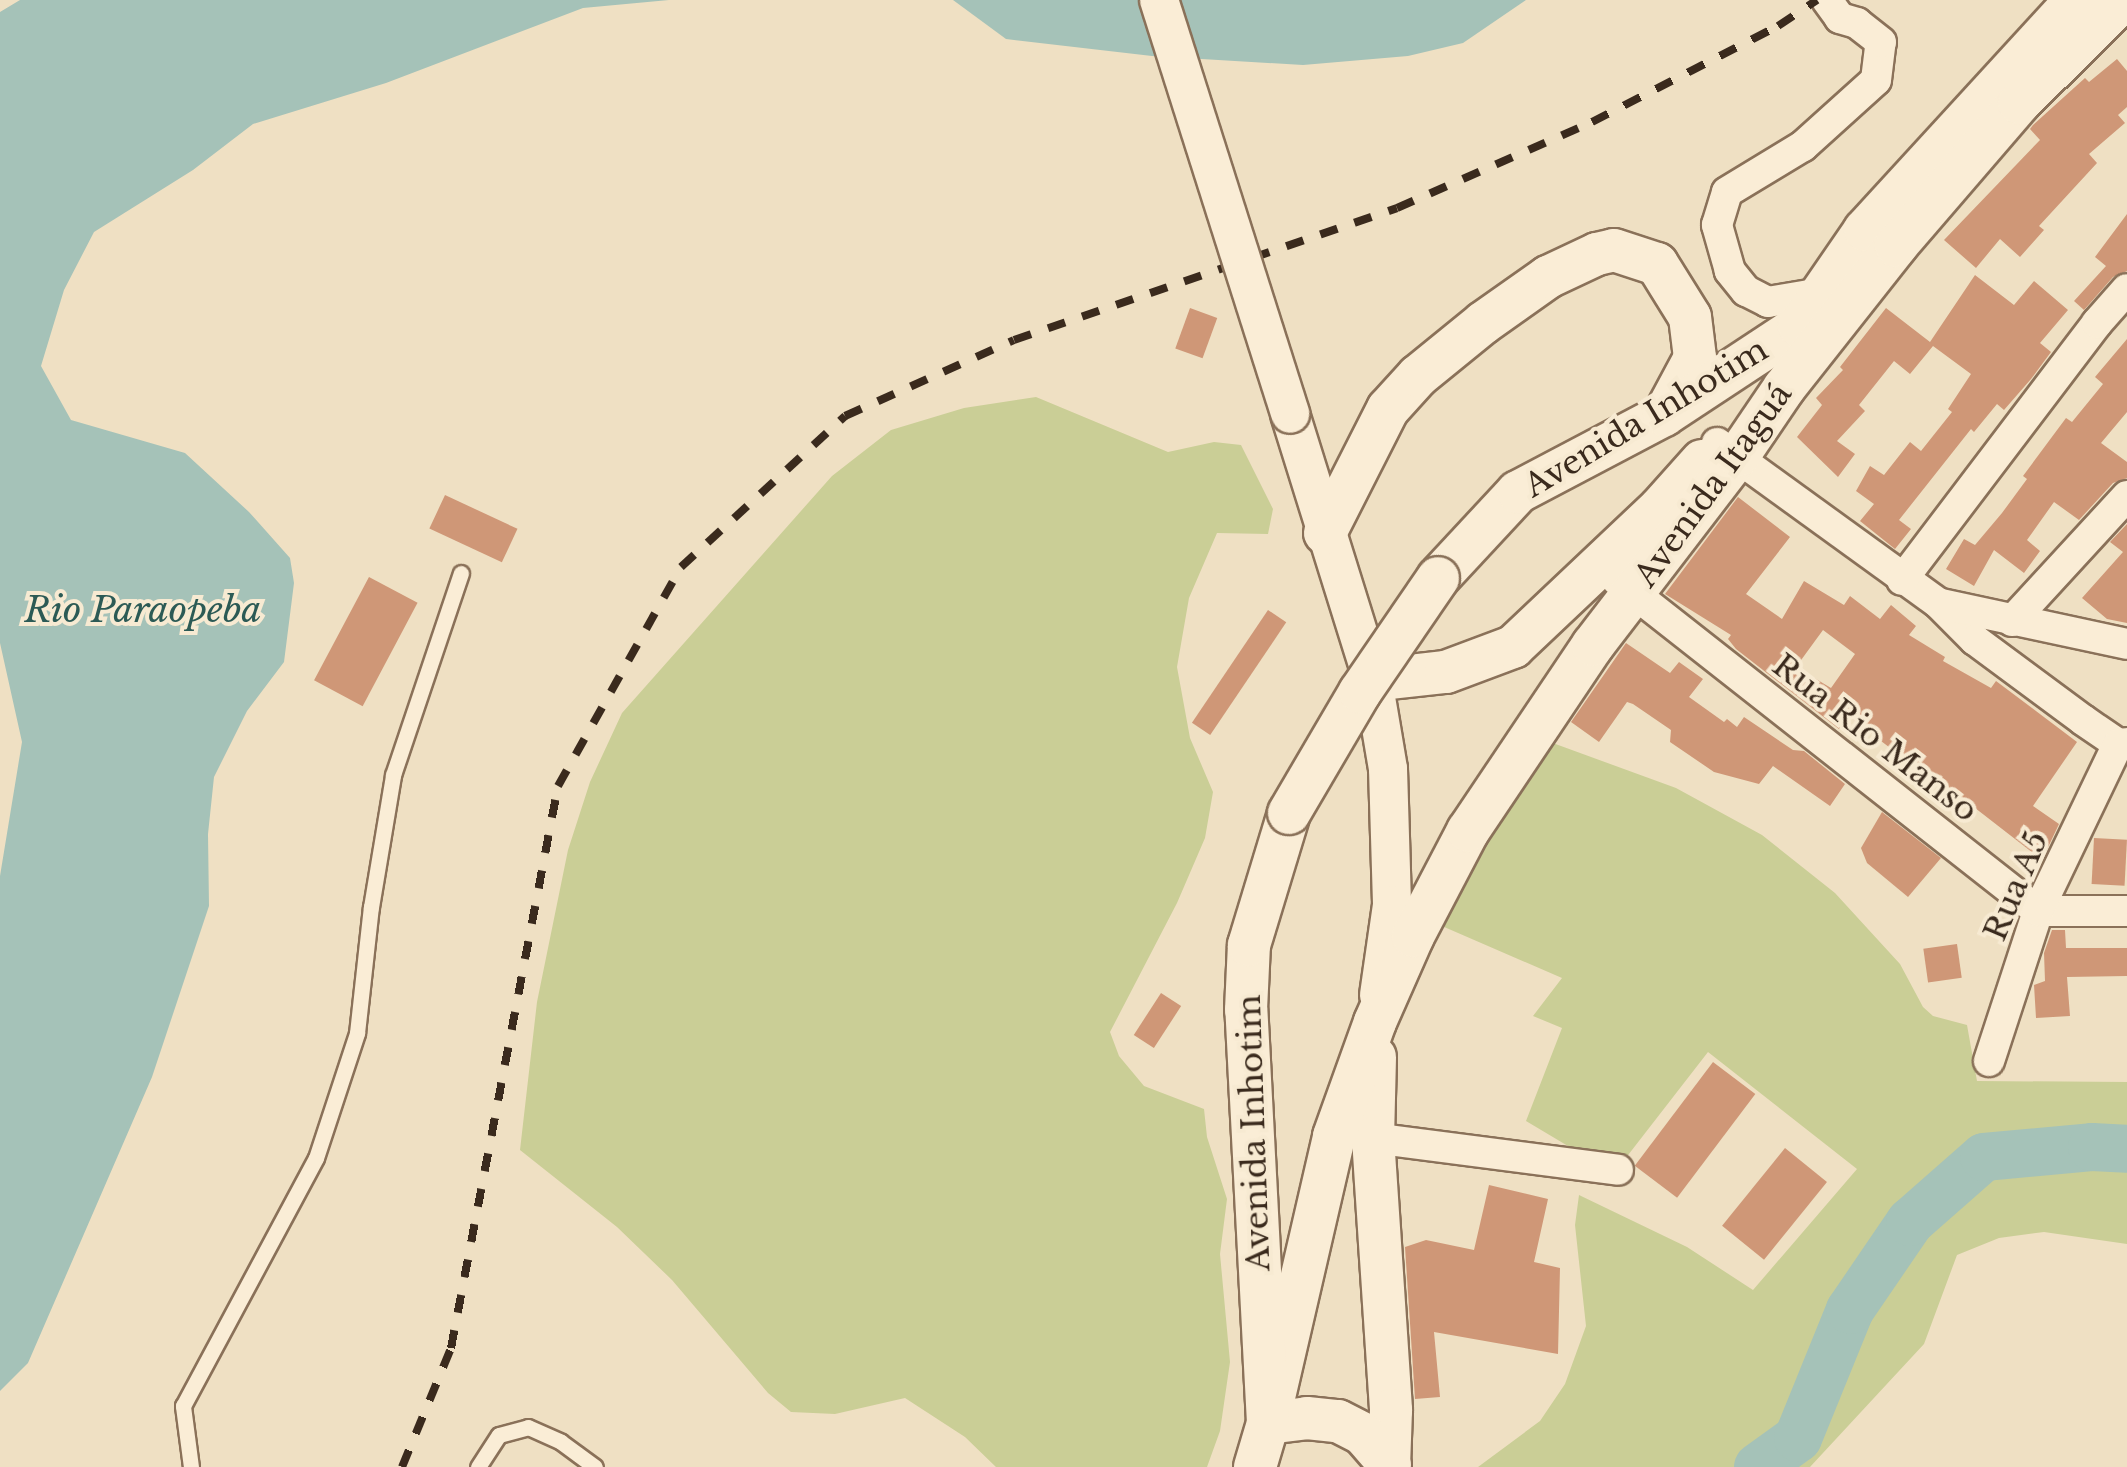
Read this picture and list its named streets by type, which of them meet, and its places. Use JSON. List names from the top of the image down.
{
  "streets": {
    "main road": ["Avenida Inhotim", "Avenida Itaguá"],
    "street": ["Rua Rio Manso", "Rua A5"]
  },
  "crossings": [
    ["Avenida Inhotim", "Avenida Itaguá"],
    ["Avenida Itaguá", "Rua Rio Manso"],
    ["Rua Rio Manso", "Rua A5"]
  ],
  "water": ["Rio Paraopeba"]
}
